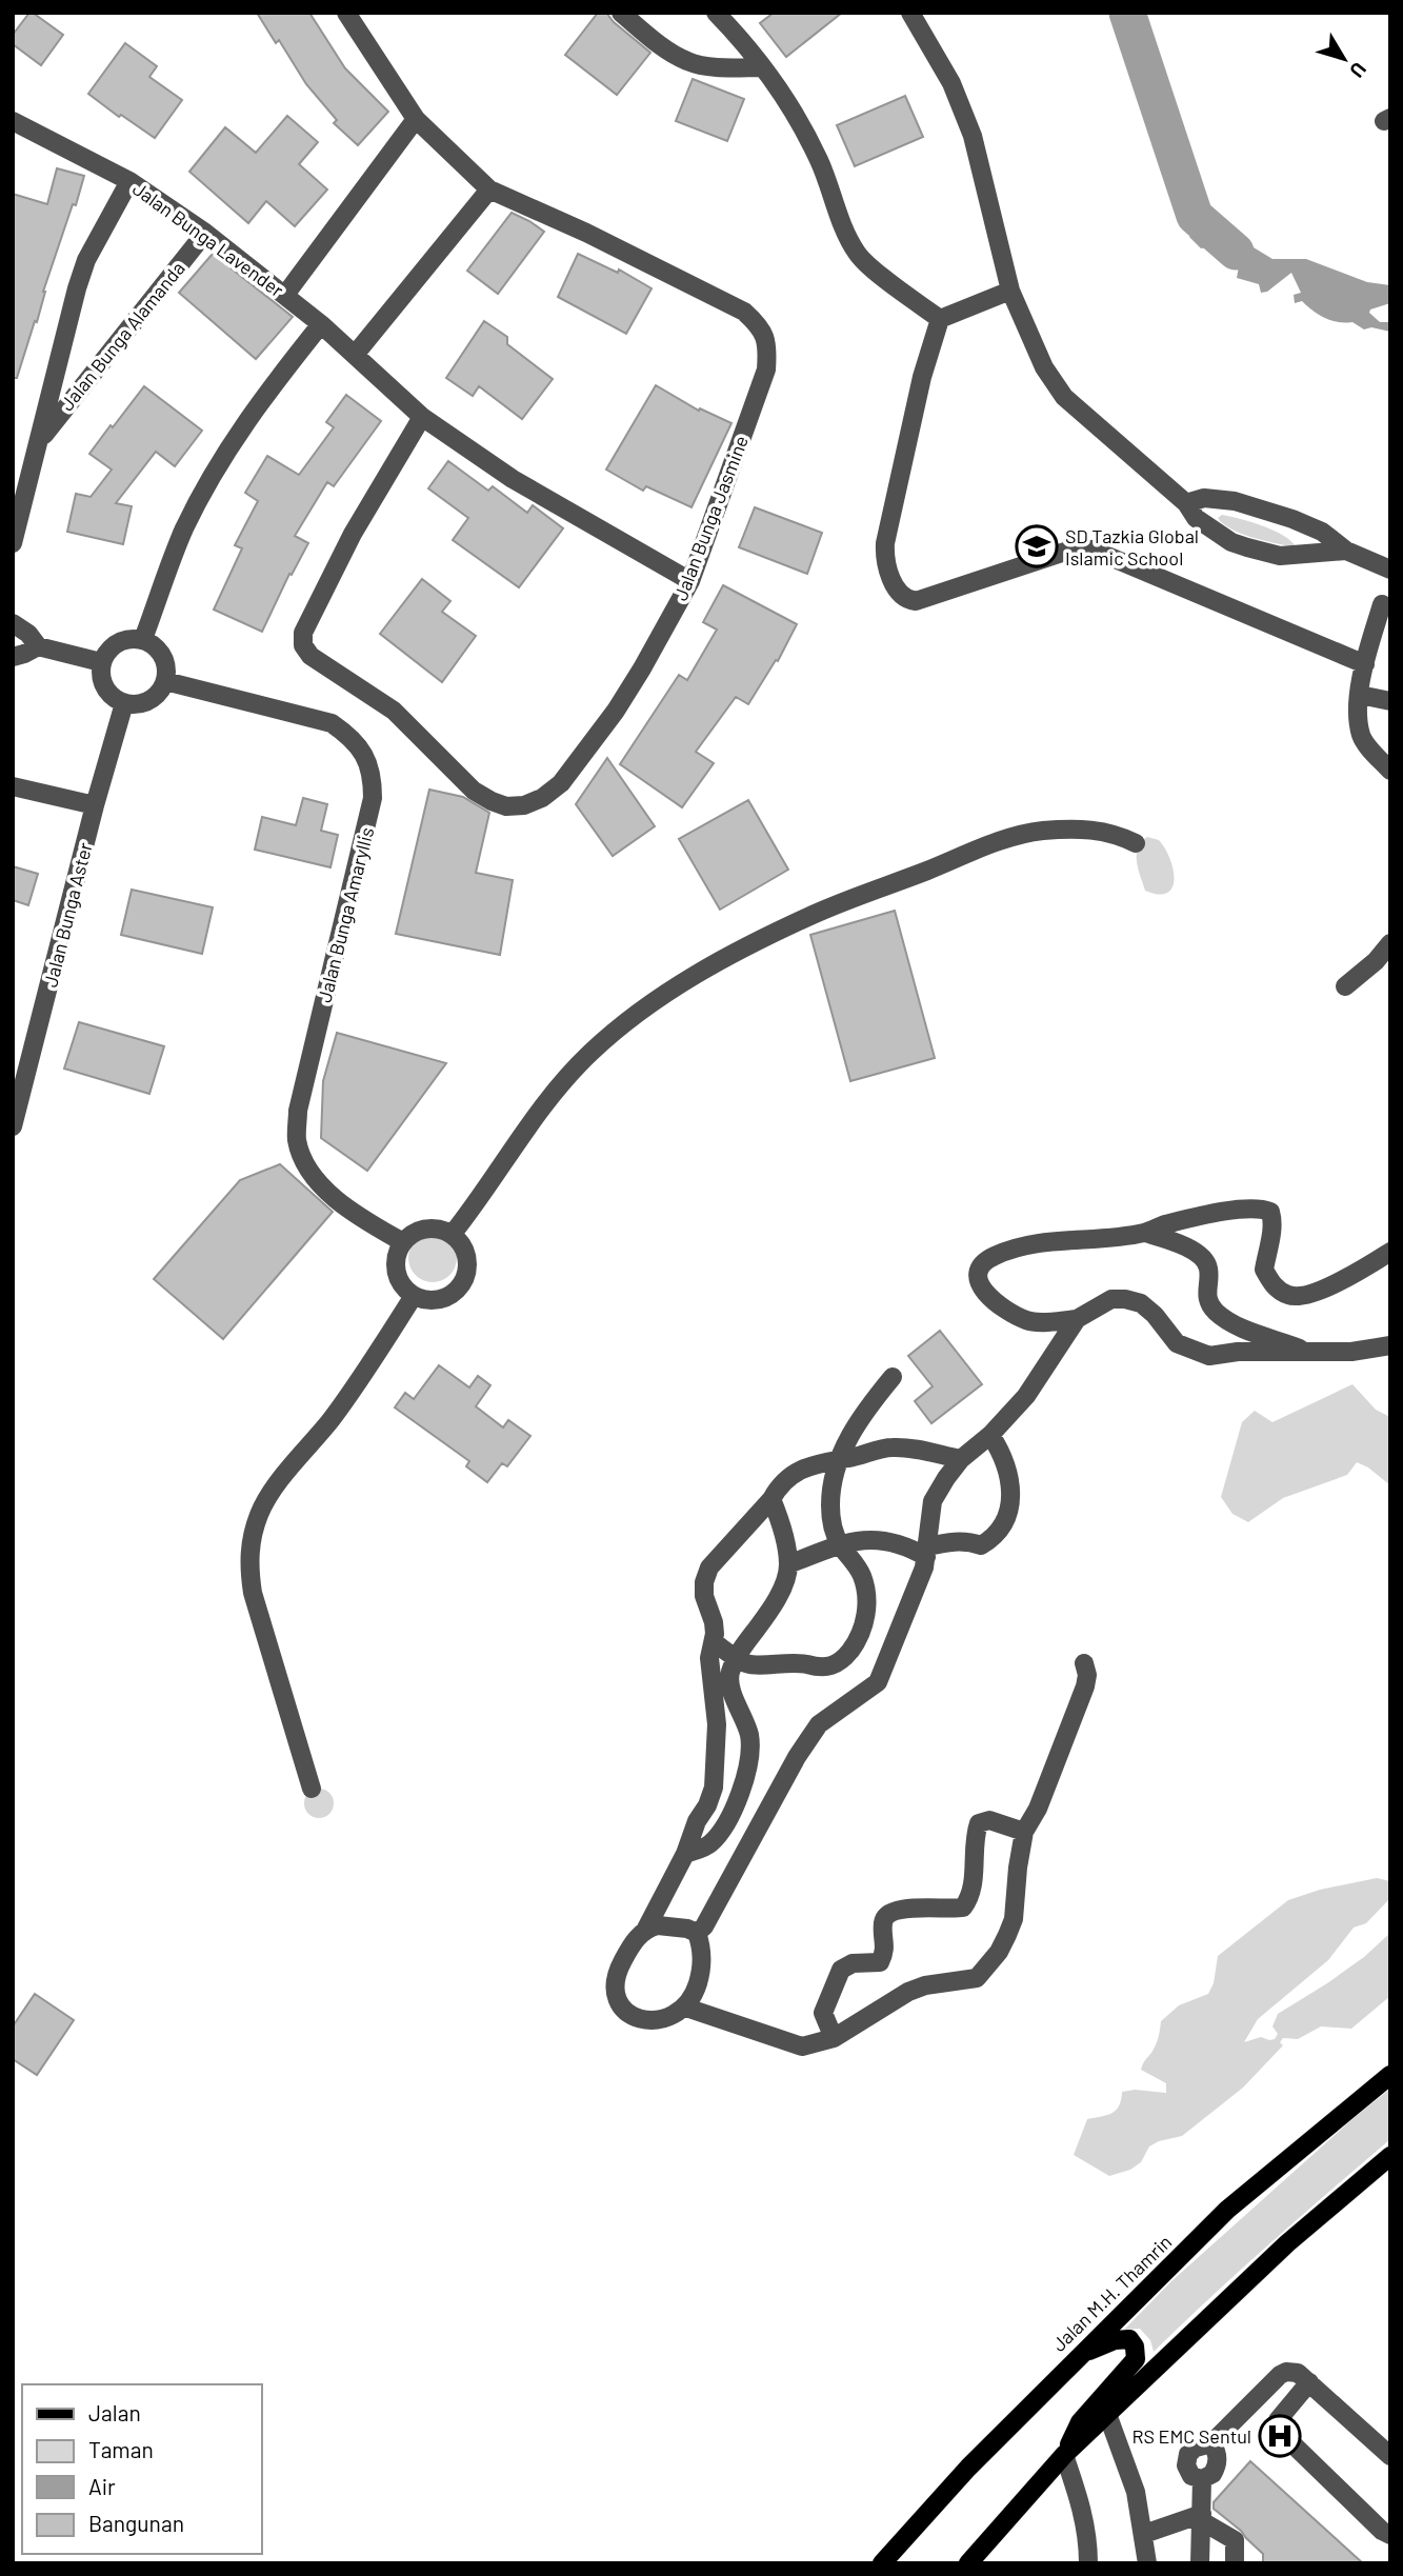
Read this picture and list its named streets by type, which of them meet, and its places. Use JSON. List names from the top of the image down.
{
  "streets": {
    "main road": ["Jalan M.H. Thamrin"],
    "street": [
      "Jalan Bunga Lavender",
      "Jalan Bunga Alamanda",
      "Jalan Bunga Jasmine",
      "Jalan Bunga Aster",
      "Jalan Bunga Amaryllis"
    ]
  },
  "crossings": [
    ["Jalan Bunga Lavender", "Jalan Bunga Alamanda"],
    ["Jalan Bunga Lavender", "Jalan Bunga Jasmine"],
    ["Jalan Bunga Aster", "Jalan Bunga Amaryllis"]
  ],
  "places": {
    "school or university": ["SD Tazkia Global Islamic School"],
    "hospital": ["RS EMC Sentul"]
  },
  "legend": [
    "Jalan",
    "Taman",
    "Air",
    "Bangunan"
  ],
  "north": "bottom right"
}
